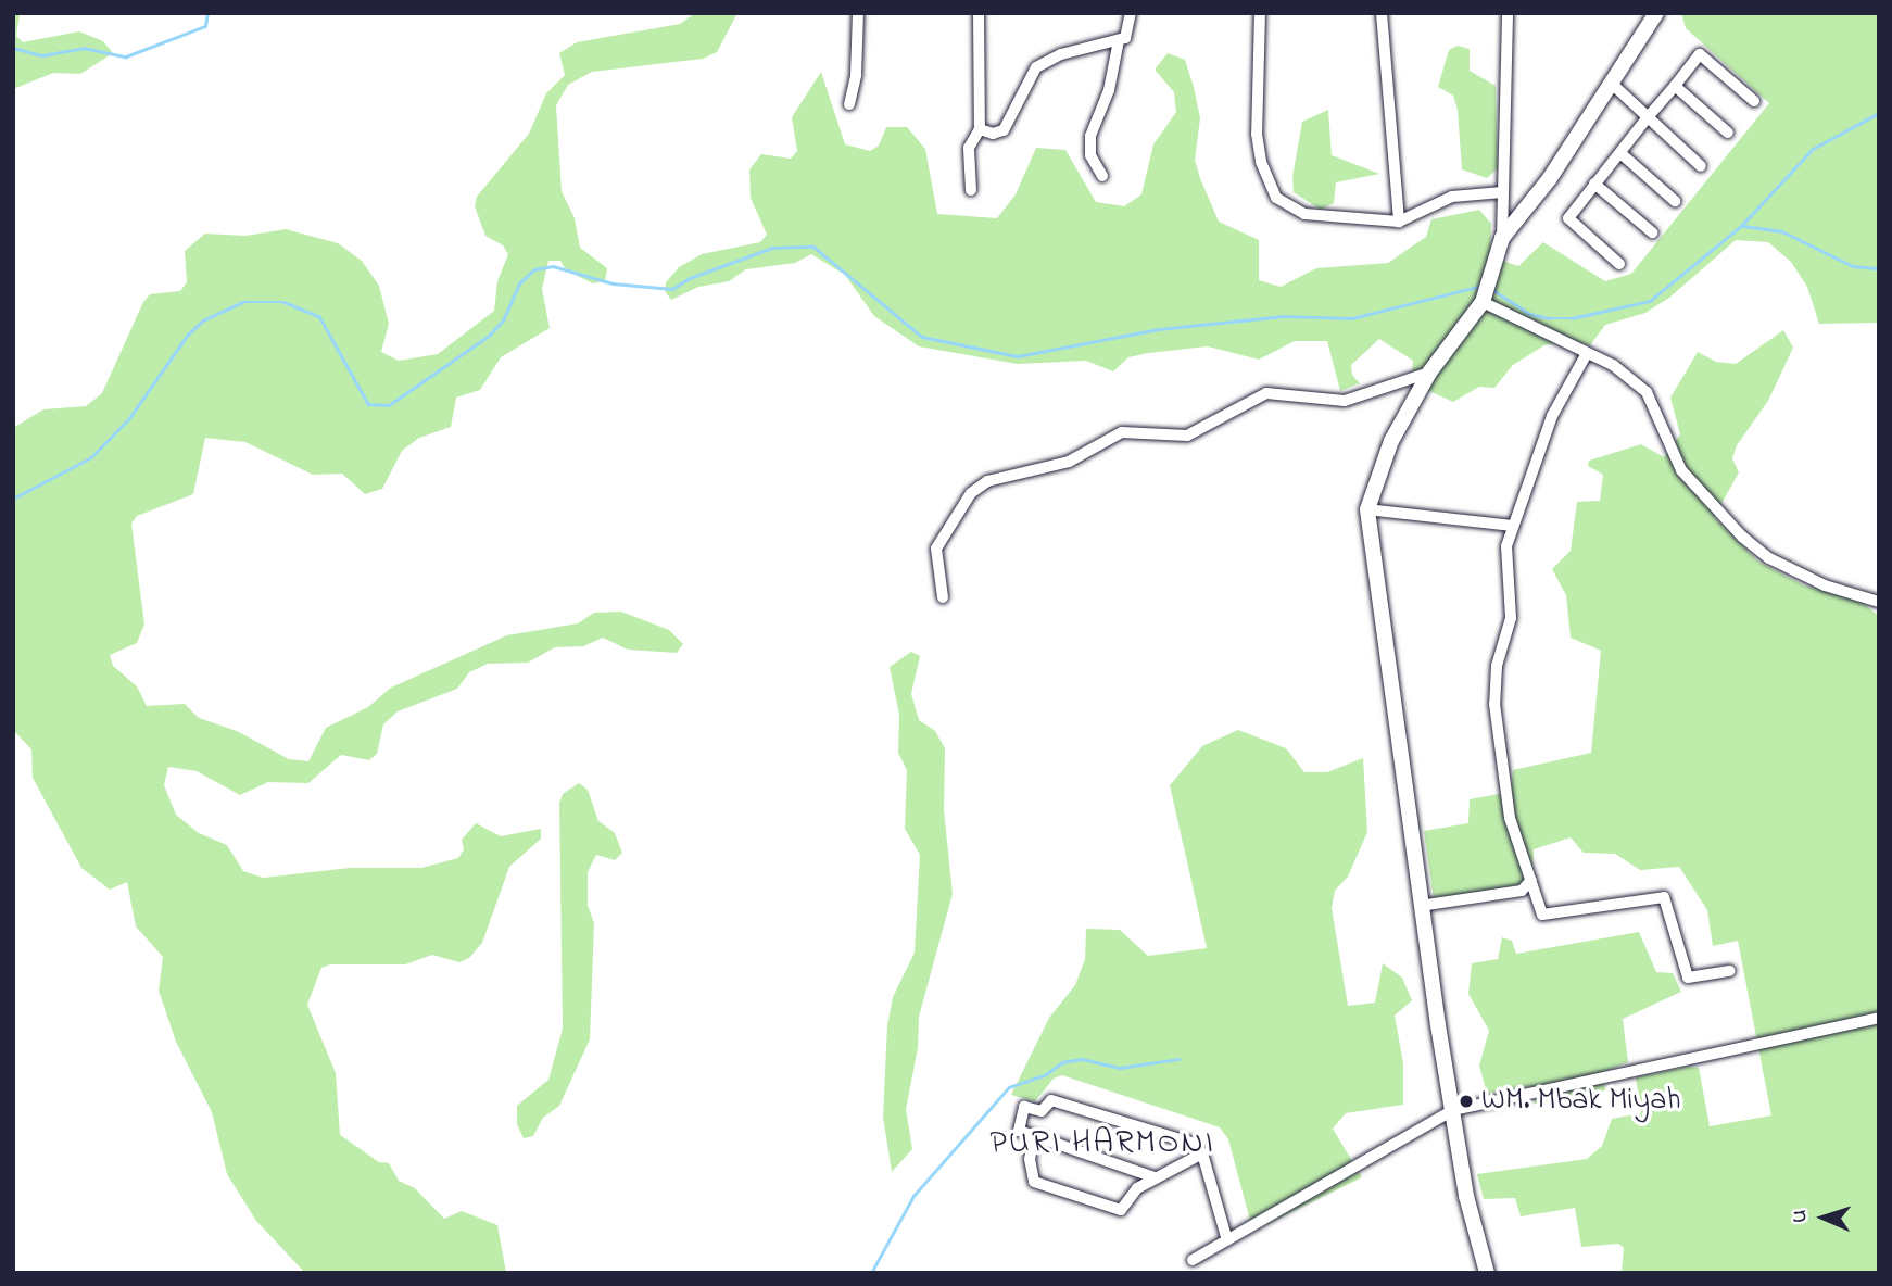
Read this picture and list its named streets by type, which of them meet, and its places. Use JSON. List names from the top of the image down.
{
  "districts": ["PURI HARMONI"],
  "places": ["WM. Mbak Miyah"],
  "north": "left"
}
